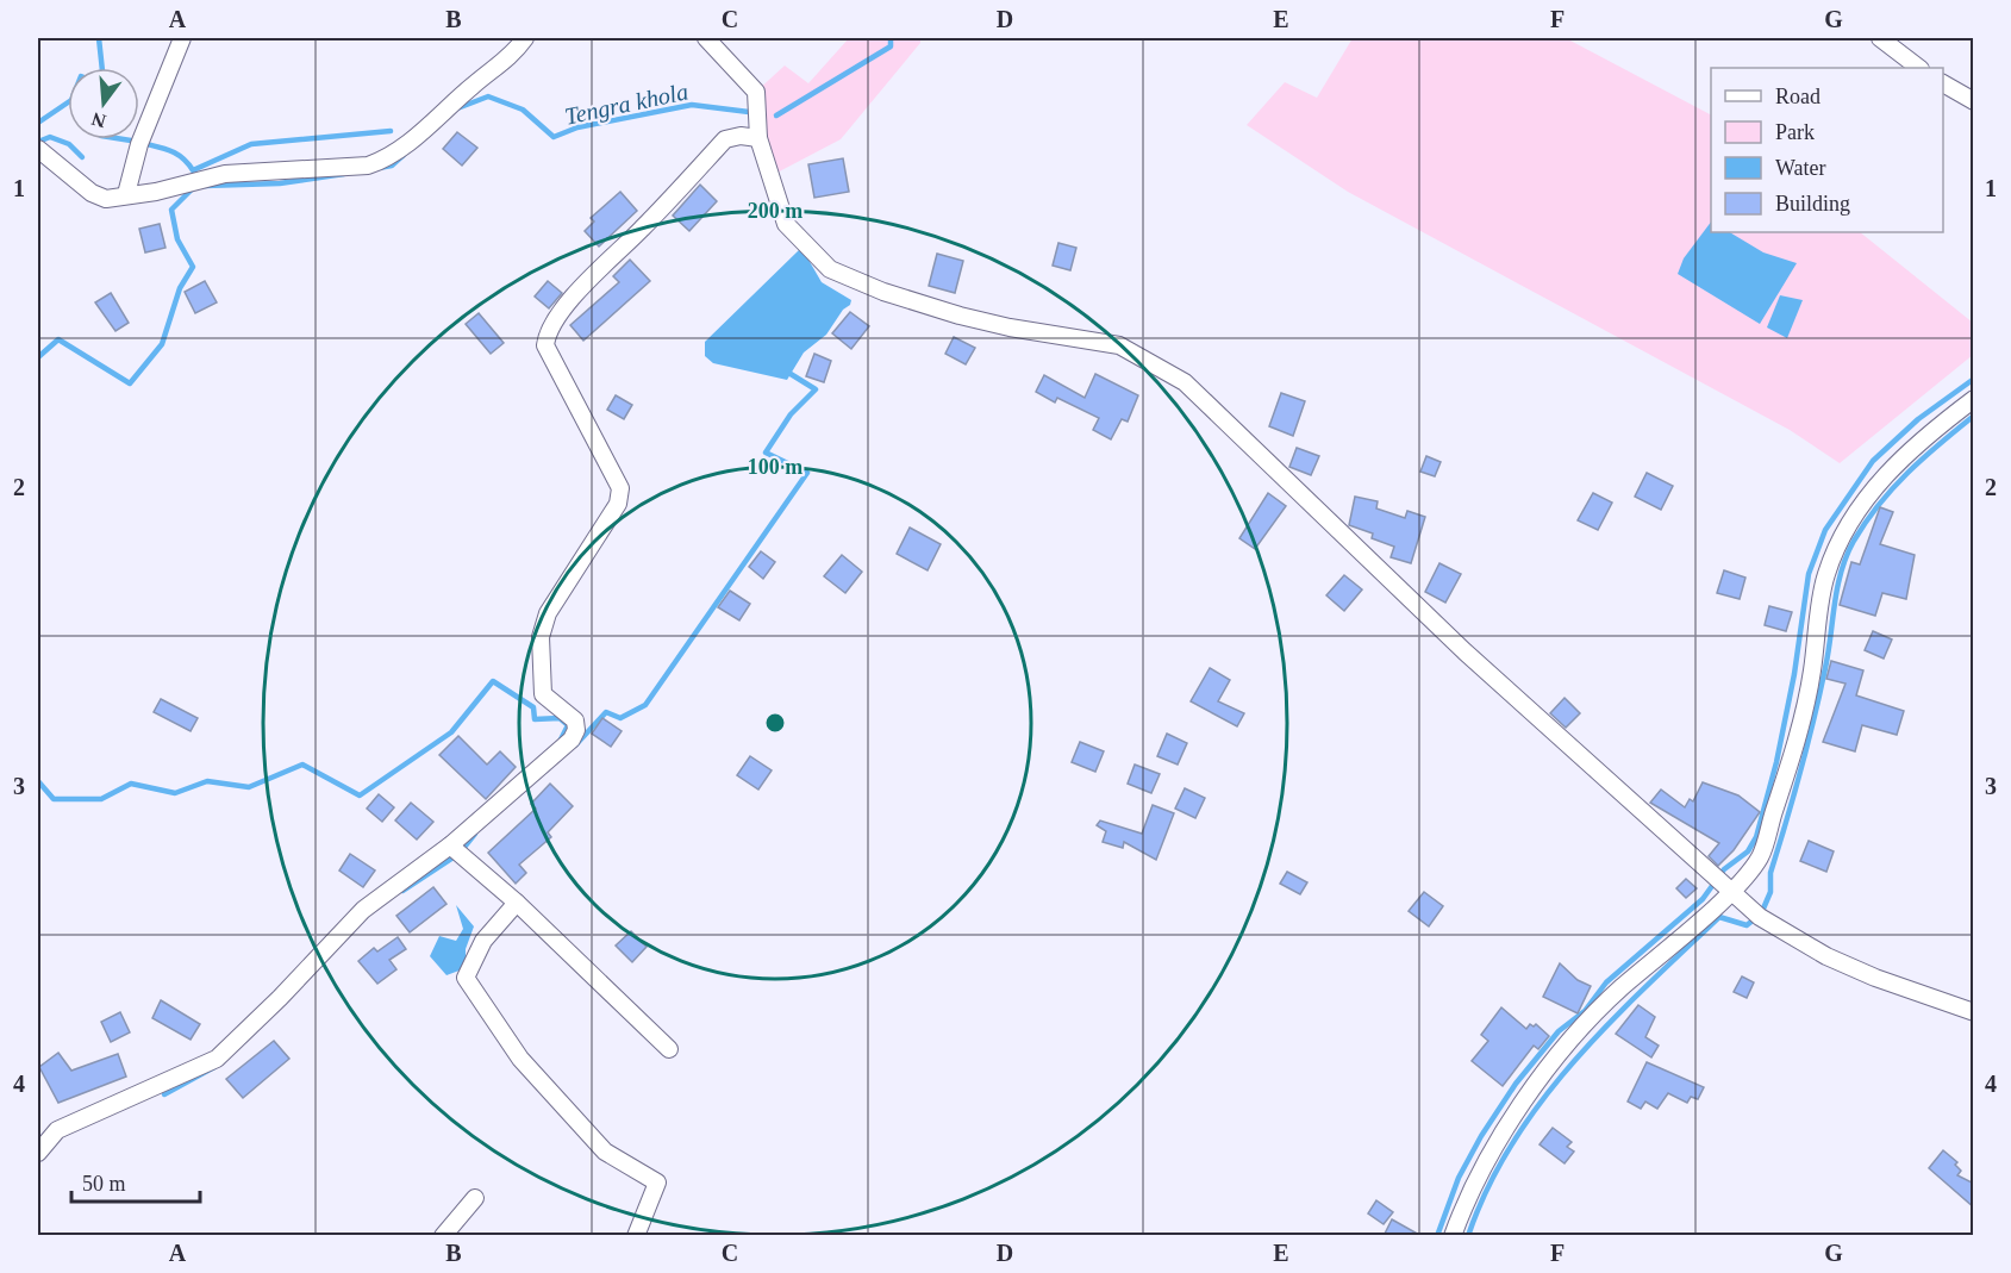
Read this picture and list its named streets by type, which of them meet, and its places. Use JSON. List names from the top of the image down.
{
  "water": ["Tengra khola"],
  "legend": [
    "Road",
    "Park",
    "Water",
    "Building"
  ],
  "scale_bar": "50 m",
  "north": "bottom",
  "grid": {
    "columns": [
      "A",
      "B",
      "C",
      "D",
      "E",
      "F",
      "G"
    ],
    "rows": [
      "1",
      "2",
      "3",
      "4"
    ]
  },
  "rings": ["200 m", "100 m"]
}
